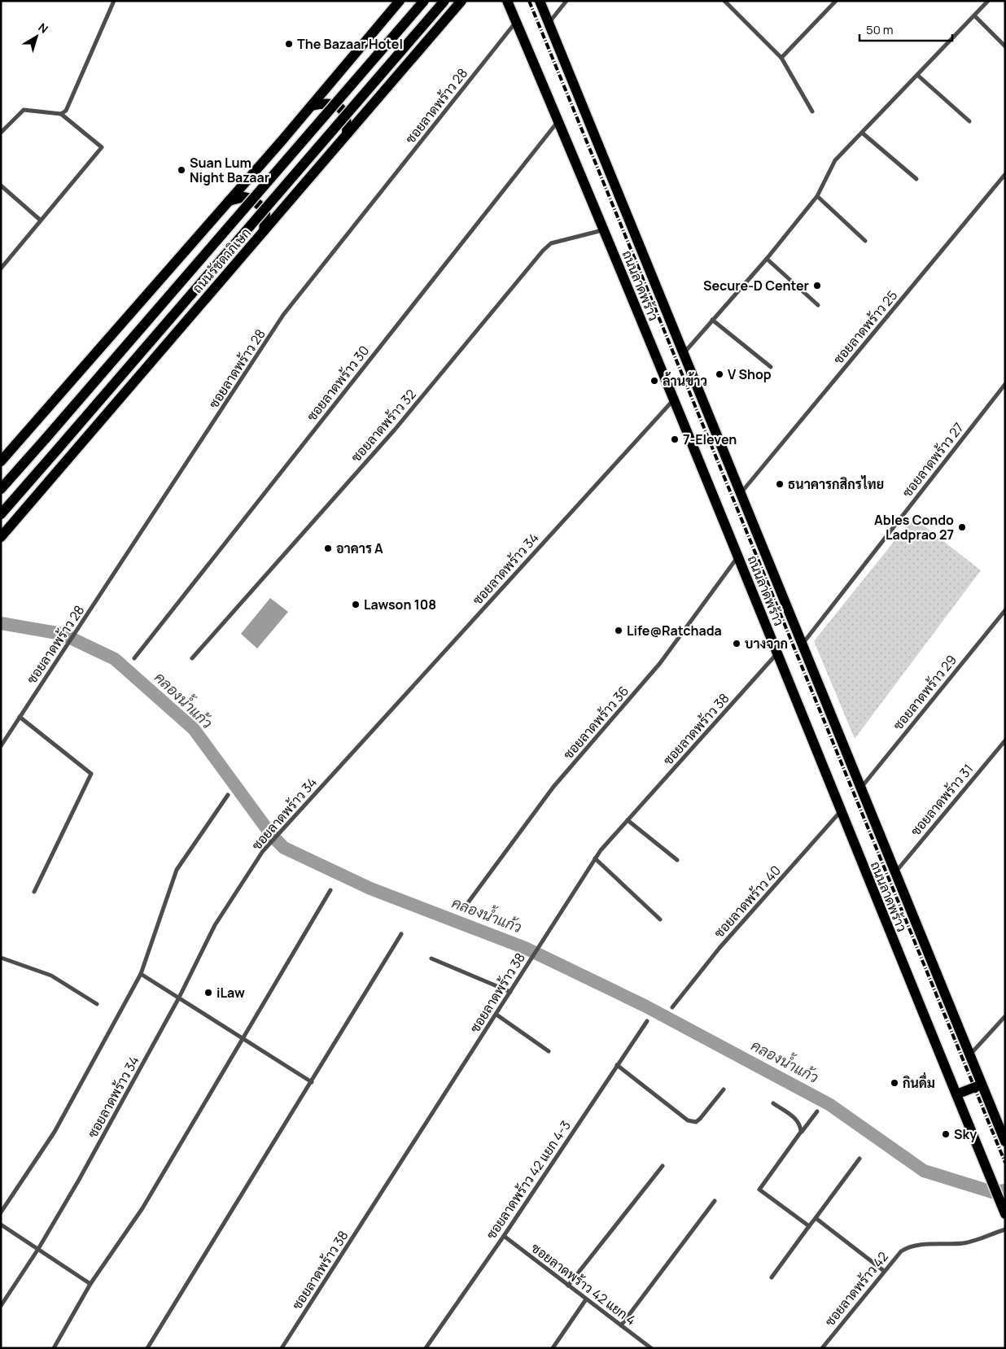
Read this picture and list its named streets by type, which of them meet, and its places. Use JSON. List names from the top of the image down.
{
  "streets": {
    "main road": ["ถนนรัชดาภิเษก", "ถนนลาดพร้าว"],
    "street": [
      "ซอยลาดพร้าว 28",
      "ซอยลาดพร้าว 25",
      "ซอยลาดพร้าว 30",
      "ซอยลาดพร้าว 32",
      "ซอยลาดพร้าว 27",
      "ซอยลาดพร้าว 34",
      "ซอยลาดพร้าว 29",
      "ซอยลาดพร้าว 36",
      "ซอยลาดพร้าว 38",
      "ซอยลาดพร้าว 31",
      "ซอยลาดพร้าว 40",
      "ซอยลาดพร้าว 42 แยก 4-3",
      "ซอยลาดพร้าว 42 แยก 4",
      "ซอยลาดพร้าว 42"
    ]
  },
  "crossings": [
    ["ซอยลาดพร้าว 28", "ถนนลาดพร้าว"],
    ["ถนนลาดพร้าว", "ซอยลาดพร้าว 25"],
    ["ถนนลาดพร้าว", "ซอยลาดพร้าว 30"],
    ["ถนนลาดพร้าว", "ซอยลาดพร้าว 32"],
    ["ถนนลาดพร้าว", "ซอยลาดพร้าว 27"],
    ["ถนนลาดพร้าว", "ซอยลาดพร้าว 34"],
    ["ถนนลาดพร้าว", "ซอยลาดพร้าว 29"],
    ["ถนนลาดพร้าว", "ซอยลาดพร้าว 36"],
    ["ถนนลาดพร้าว", "ซอยลาดพร้าว 38"],
    ["ถนนลาดพร้าว", "ซอยลาดพร้าว 31"],
    ["ถนนลาดพร้าว", "ซอยลาดพร้าว 40"],
    ["ซอยลาดพร้าว 42 แยก 4-3", "ซอยลาดพร้าว 42 แยก 4"]
  ],
  "water": ["คลองน้ำแก้ว"],
  "places": [
    "The Bazaar Hotel",
    "Suan Lum Night Bazaar",
    "Secure-D Center",
    "V Shop",
    "ล้านข้าว",
    "7-Eleven",
    "ธนาคารกสิกรไทย",
    "Ables Condo Ladprao 27",
    "อาคาร A",
    "Lawson 108",
    "Life@Ratchada",
    "บางจาก",
    "iLaw",
    "กินดื่ม",
    "Sky"
  ],
  "scale_bar": "50 m",
  "north": "top right"
}
